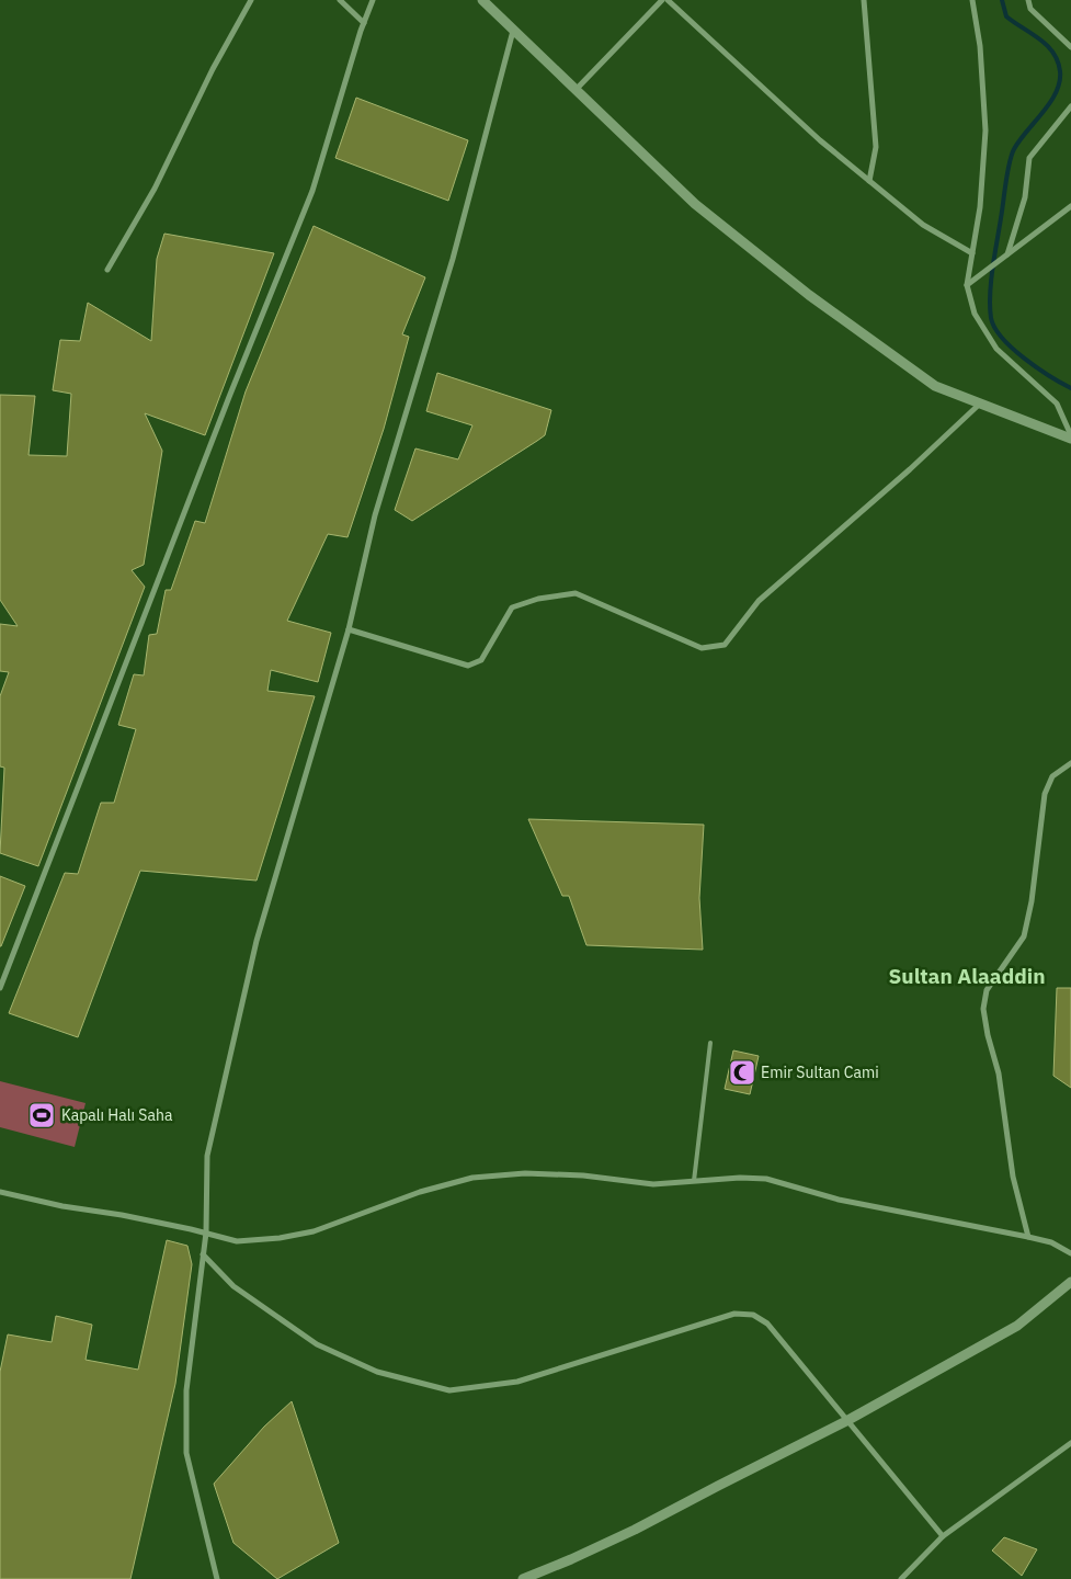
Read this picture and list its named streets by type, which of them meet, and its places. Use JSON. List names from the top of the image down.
{
  "districts": ["Sultan Alaaddin"],
  "places": {
    "mosque": ["Emir Sultan Cami"],
    "sports": ["Kapalı Halı Saha"]
  }
}
